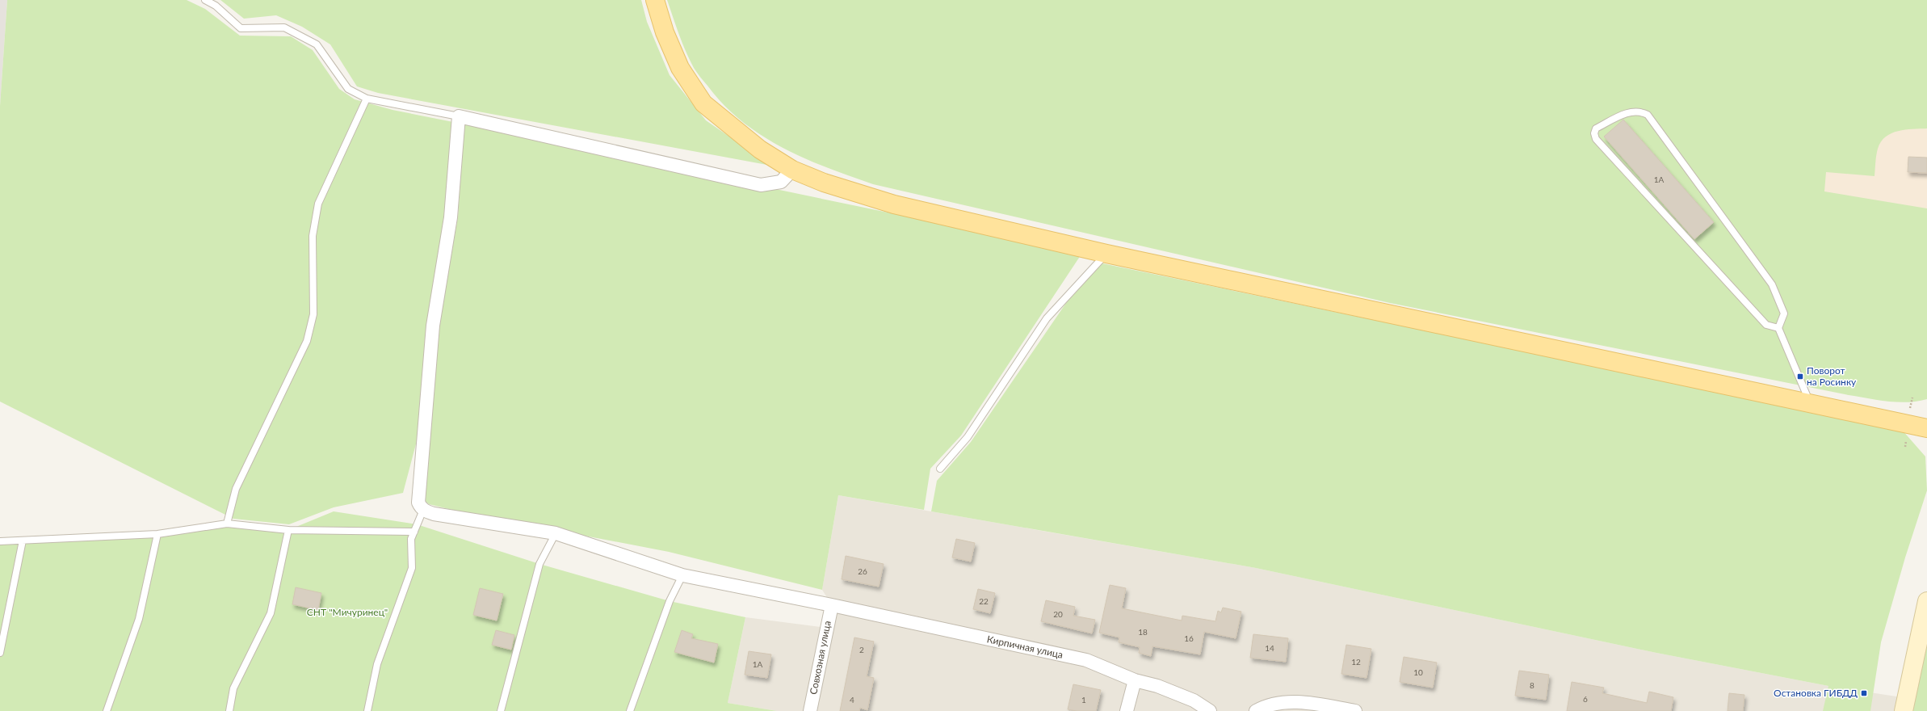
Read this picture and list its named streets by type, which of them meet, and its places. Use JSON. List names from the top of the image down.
{
  "streets": {
    "street": ["Кирпичная улица", "Совхозная улица"]
  },
  "crossings": [
    ["Кирпичная улица", "Совхозная улица"]
  ],
  "parks": ["СНТ \"Мичуринец\""],
  "places": {
    "transit": ["Поворот на Росинку", "Остановка ГИБДД"]
  },
  "house_numbers": [
    "1А",
    "26",
    "22",
    "20",
    "18",
    "16",
    "14",
    "2",
    "12",
    "1А",
    "10",
    "8",
    "6",
    "4",
    "1"
  ]
}
